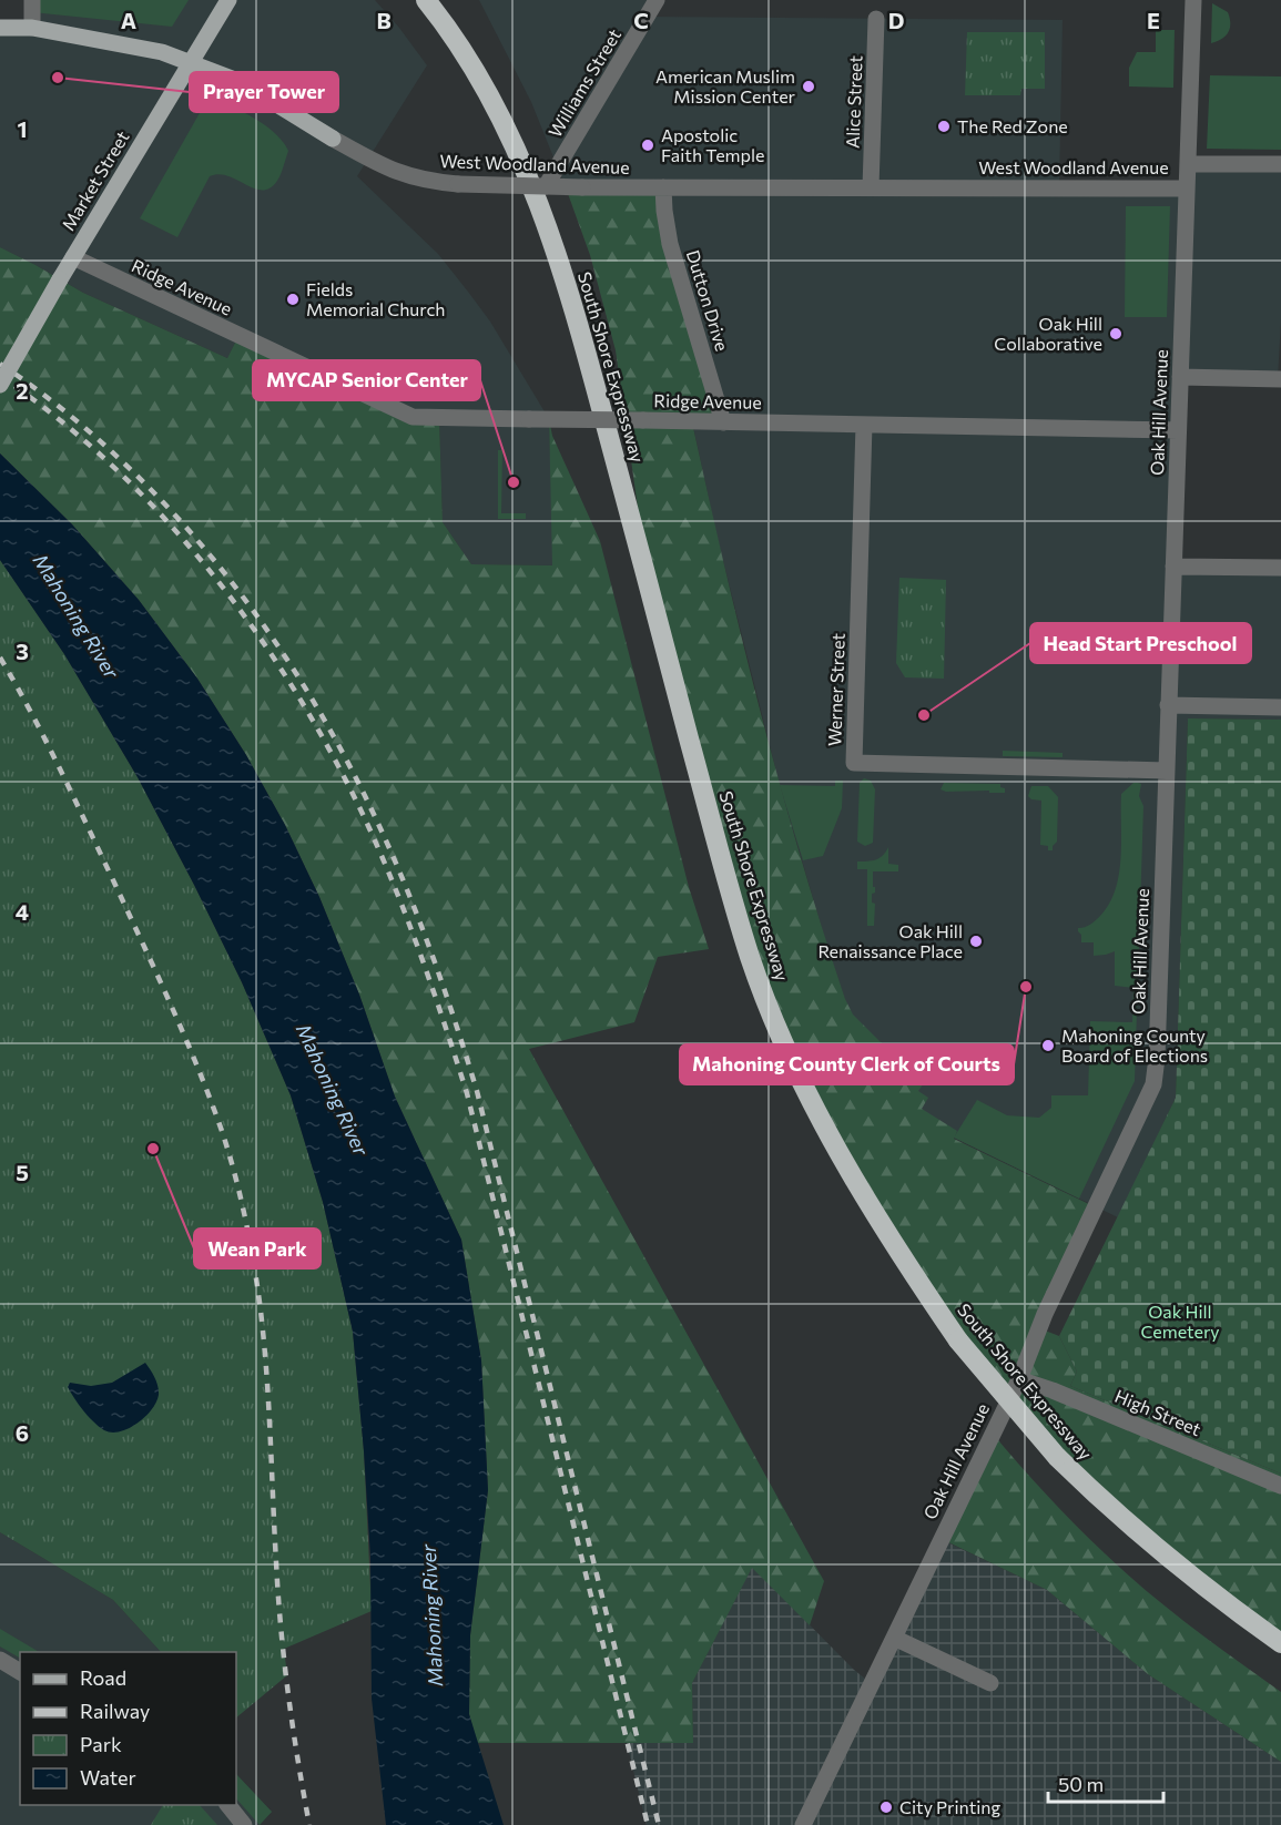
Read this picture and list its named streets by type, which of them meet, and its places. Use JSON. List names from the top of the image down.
{
  "streets": {
    "highway": ["South Shore Expressway"],
    "main road": ["West Woodland Avenue", "Market Street"],
    "street": [
      "Williams Street",
      "Alice Street",
      "Ridge Avenue",
      "Dutton Drive",
      "Oak Hill Avenue",
      "Werner Street",
      "High Street"
    ]
  },
  "crossings": [
    ["Williams Street", "West Woodland Avenue"],
    ["Alice Street", "West Woodland Avenue"],
    ["West Woodland Avenue", "Market Street"],
    ["West Woodland Avenue", "Dutton Drive"],
    ["West Woodland Avenue", "Oak Hill Avenue"],
    ["Market Street", "Ridge Avenue"],
    ["Ridge Avenue", "Dutton Drive"],
    ["Ridge Avenue", "Oak Hill Avenue"],
    ["Ridge Avenue", "Werner Street"],
    ["Oak Hill Avenue", "Werner Street"],
    ["Oak Hill Avenue", "High Street"]
  ],
  "water": ["Mahoning River"],
  "parks": ["Oak Hill Cemetery"],
  "places": [
    "Prayer Tower",
    "American Muslim Mission Center",
    "The Red Zone",
    "Apostolic Faith Temple",
    "Fields Memorial Church",
    "Oak Hill Collaborative",
    "MYCAP Senior Center",
    "Head Start Preschool",
    "Oak Hill Renaissance Place",
    "Mahoning County Clerk of Courts",
    "Mahoning County Board of Elections",
    "Wean Park",
    "City Printing"
  ],
  "legend": [
    "Road",
    "Railway",
    "Park",
    "Water"
  ],
  "scale_bar": "50 m",
  "grid": {
    "columns": [
      "A",
      "B",
      "C",
      "D",
      "E"
    ],
    "rows": [
      "1",
      "2",
      "3",
      "4",
      "5",
      "6"
    ]
  }
}
